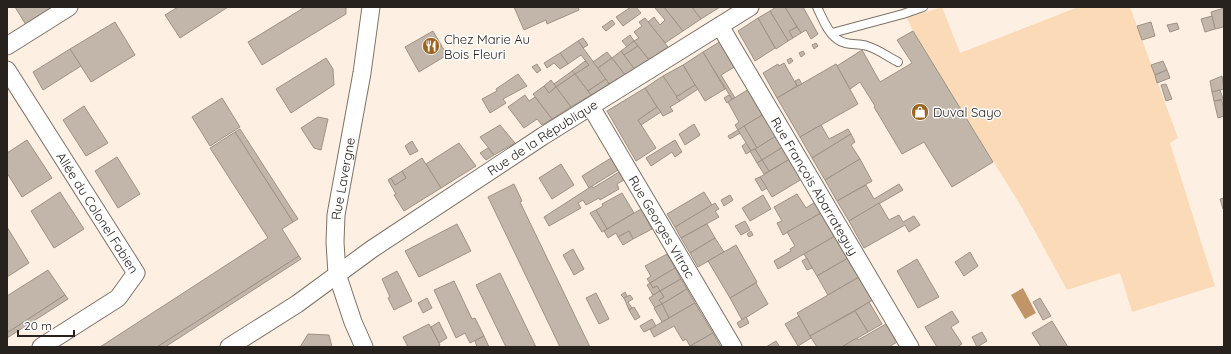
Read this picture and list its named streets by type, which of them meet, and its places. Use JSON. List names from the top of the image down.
{
  "streets": {
    "street": [
      "Rue de la République",
      "Rue Lavergne",
      "Rue François Abarrateguy",
      "Allée du Colonel Fabien",
      "Rue Georges Vitrac"
    ]
  },
  "crossings": [
    ["Rue de la République", "Rue Lavergne"],
    ["Rue de la République", "Rue François Abarrateguy"],
    ["Rue de la République", "Rue Georges Vitrac"]
  ],
  "places": {
    "restaurant": ["Chez Marie Au Bois Fleuri"],
    "shop": ["Duval Sayo"]
  },
  "scale_bar": "20 m"
}
